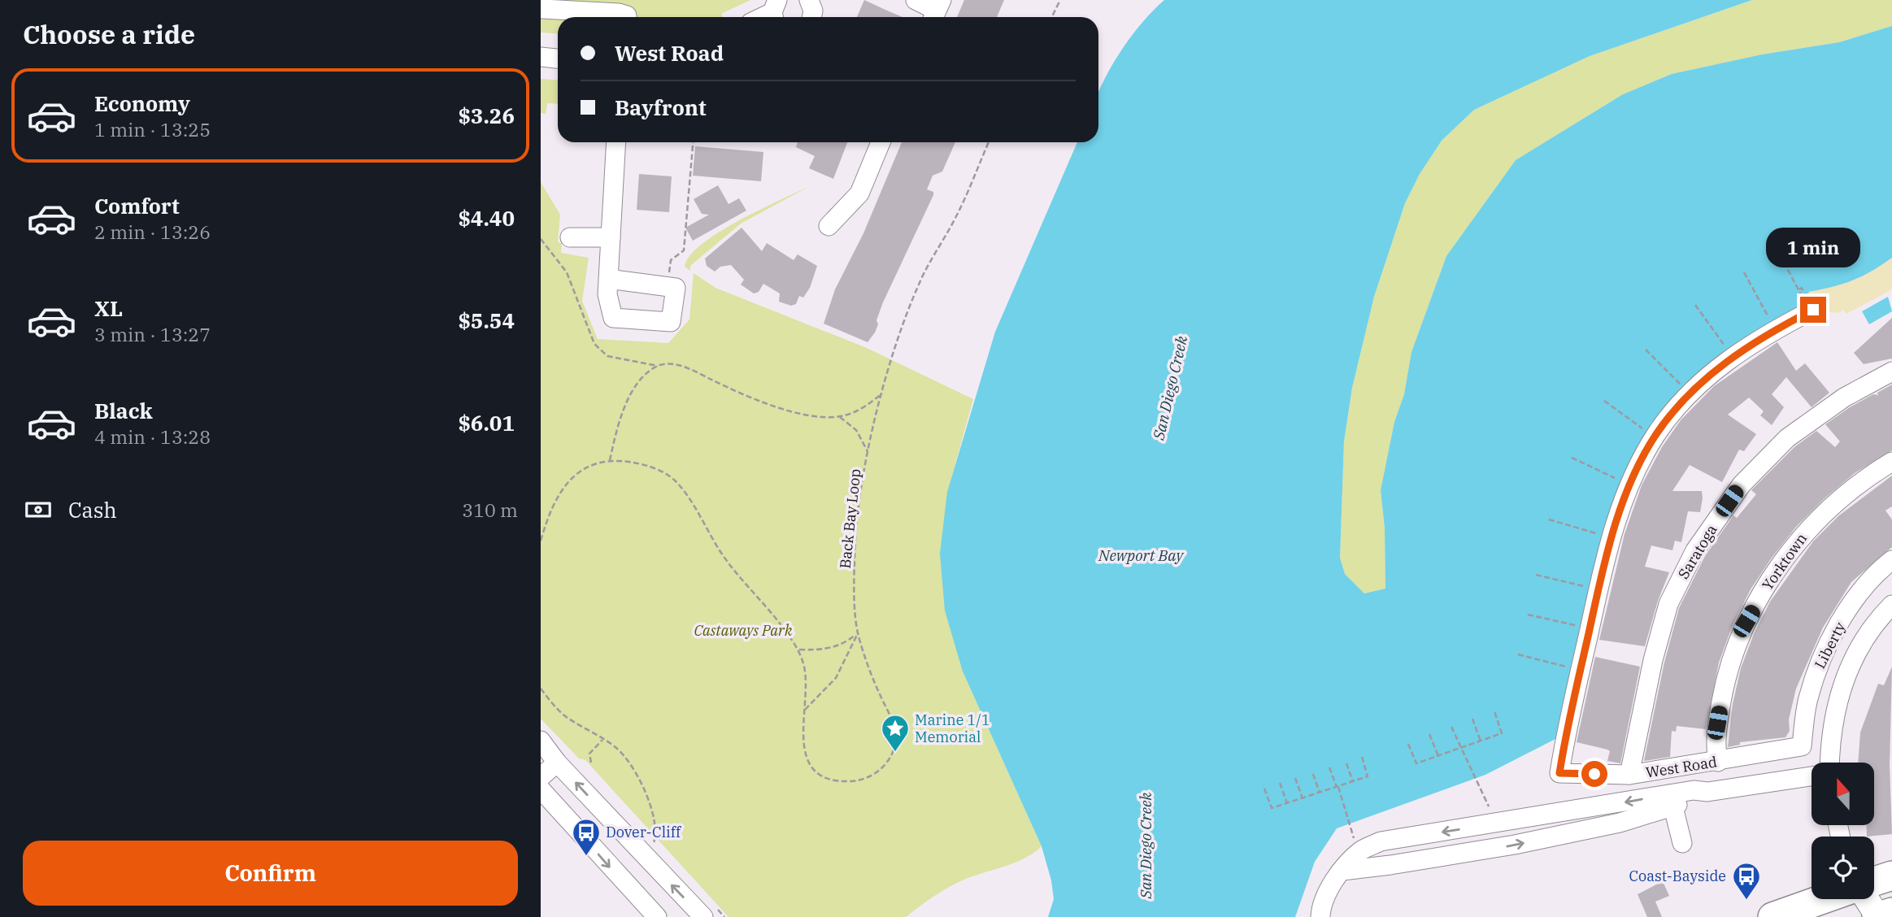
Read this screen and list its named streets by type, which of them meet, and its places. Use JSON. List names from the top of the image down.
{
  "streets": {
    "street": [
      "Saratoga",
      "Yorktown",
      "Liberty",
      "West Road"
    ],
    "path": ["Back Bay Loop"]
  },
  "crossings": [
    ["Saratoga", "West Road"],
    ["Yorktown", "West Road"],
    ["Liberty", "West Road"]
  ],
  "water": ["San Diego Creek", "Newport Bay"],
  "parks": ["Castaways Park"],
  "places": {
    "place": ["Marine 1/1 Memorial"],
    "bus stop": ["Dover-Cliff", "Coast-Bayside"]
  },
  "north": "top",
  "page": {
    "heading": "Choose a ride",
    "banner": ["West Road", "Bayfront"],
    "list": [
      {
        "name": "Economy",
        "note": "1 min · 13:25",
        "value": "$3.26"
      },
      {
        "name": "Comfort",
        "note": "2 min · 13:26",
        "value": "$4.40"
      },
      {
        "name": "XL",
        "note": "3 min · 13:27",
        "value": "$5.54"
      },
      {
        "name": "Black",
        "note": "4 min · 13:28",
        "value": "$6.01"
      }
    ],
    "bubble": "1 min",
    "pay": ["Cash", "310 m"],
    "buttons": "Confirm"
  }
}
